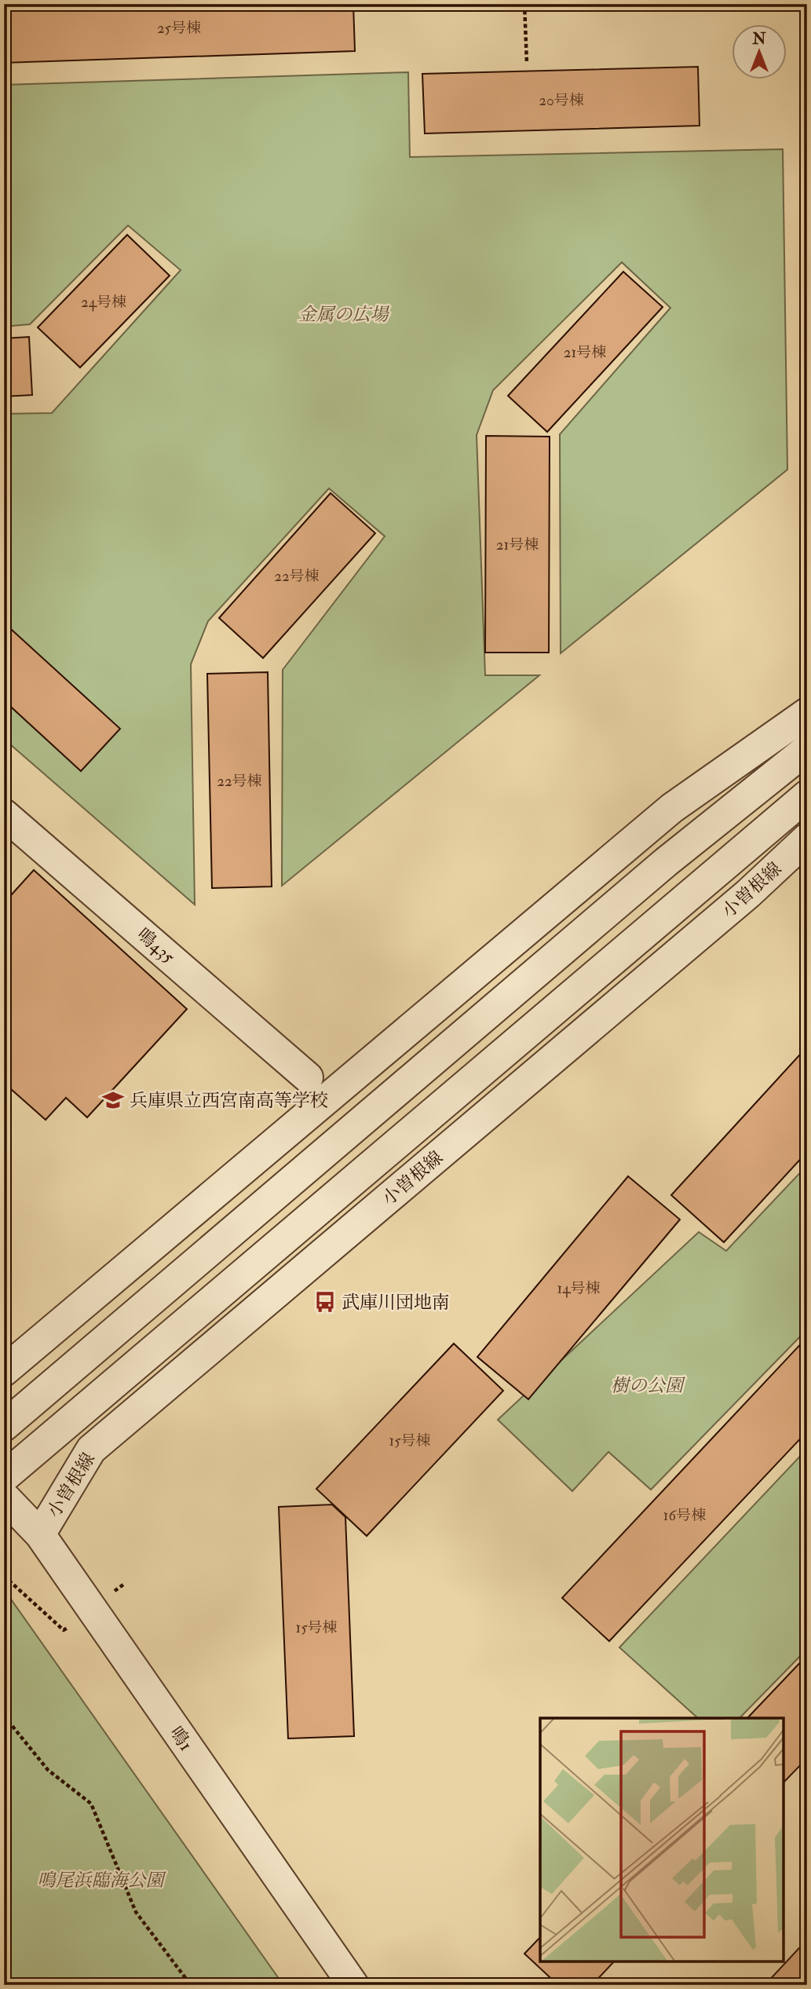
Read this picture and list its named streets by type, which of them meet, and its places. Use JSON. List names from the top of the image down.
{
  "streets": {
    "street": ["小曽根線", "鳴435", "鳴1"]
  },
  "crossings": [
    ["小曽根線", "鳴1"]
  ],
  "parks": ["金属の広場", "樹の公園", "鳴尾浜臨海公園"],
  "places": {
    "school or university": ["兵庫県立西宮南高等学校"],
    "bus stop": ["武庫川団地南"]
  },
  "house_numbers": [
    "25号棟",
    "20号棟",
    "24号棟",
    "21号棟",
    "21号棟",
    "22号棟",
    "22号棟",
    "14号棟",
    "15号棟",
    "16号棟",
    "15号棟"
  ],
  "north": "top"
}
